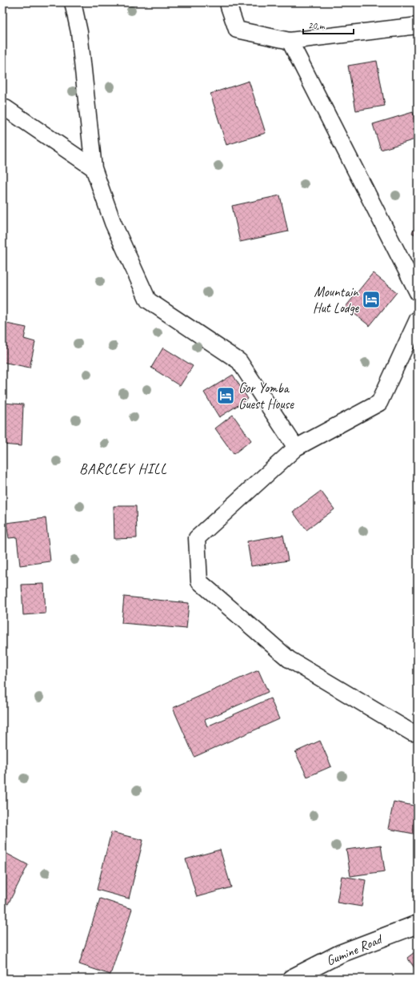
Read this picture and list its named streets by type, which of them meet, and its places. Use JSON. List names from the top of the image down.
{
  "streets": {
    "main road": ["Gumine Road"]
  },
  "districts": ["BARCLEY HILL"],
  "places": {
    "hotel": ["Mountain Hut Lodge", "Gor Yomba Guest House"]
  },
  "scale_bar": "20 m"
}
